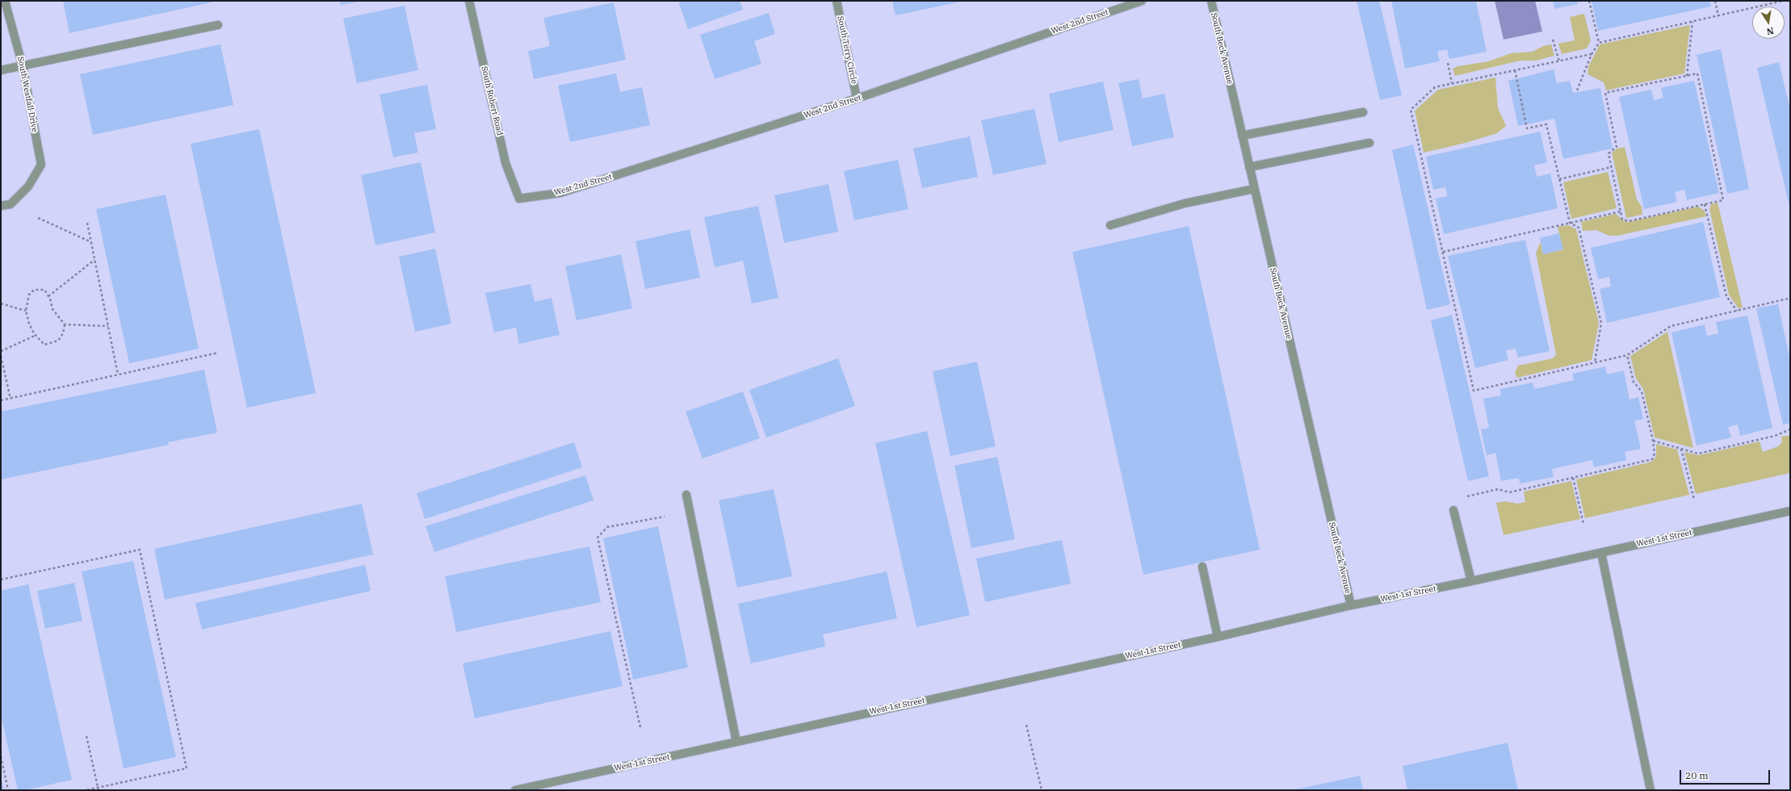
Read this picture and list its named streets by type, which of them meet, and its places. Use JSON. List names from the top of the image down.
{
  "streets": {
    "street": [
      "West 2nd Street",
      "South Beck Avenue",
      "South Terry Circle",
      "South Westfall Drive",
      "South Robert Road",
      "West 1st Street"
    ]
  },
  "crossings": [
    ["West 2nd Street", "South Terry Circle"],
    ["West 2nd Street", "South Robert Road"],
    ["South Beck Avenue", "West 1st Street"]
  ],
  "scale_bar": "20 m",
  "north": "bottom"
}
